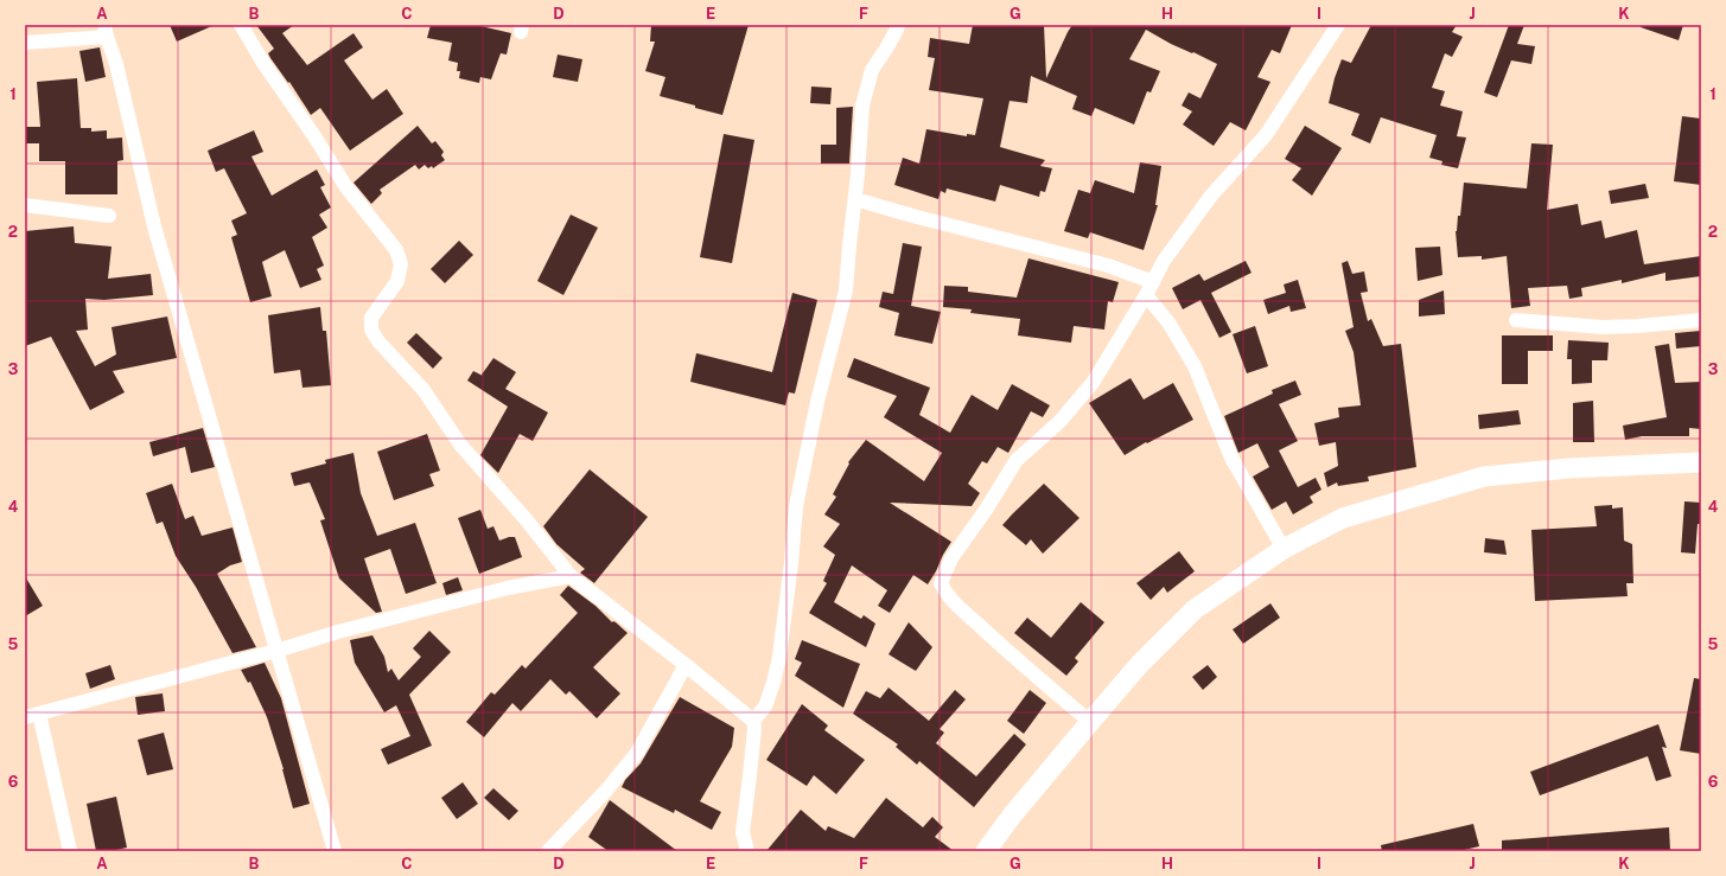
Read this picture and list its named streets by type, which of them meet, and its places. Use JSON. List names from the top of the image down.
{
  "grid": {
    "columns": [
      "A",
      "B",
      "C",
      "D",
      "E",
      "F",
      "G",
      "H",
      "I",
      "J",
      "K"
    ],
    "rows": [
      "1",
      "2",
      "3",
      "4",
      "5",
      "6"
    ]
  }
}
